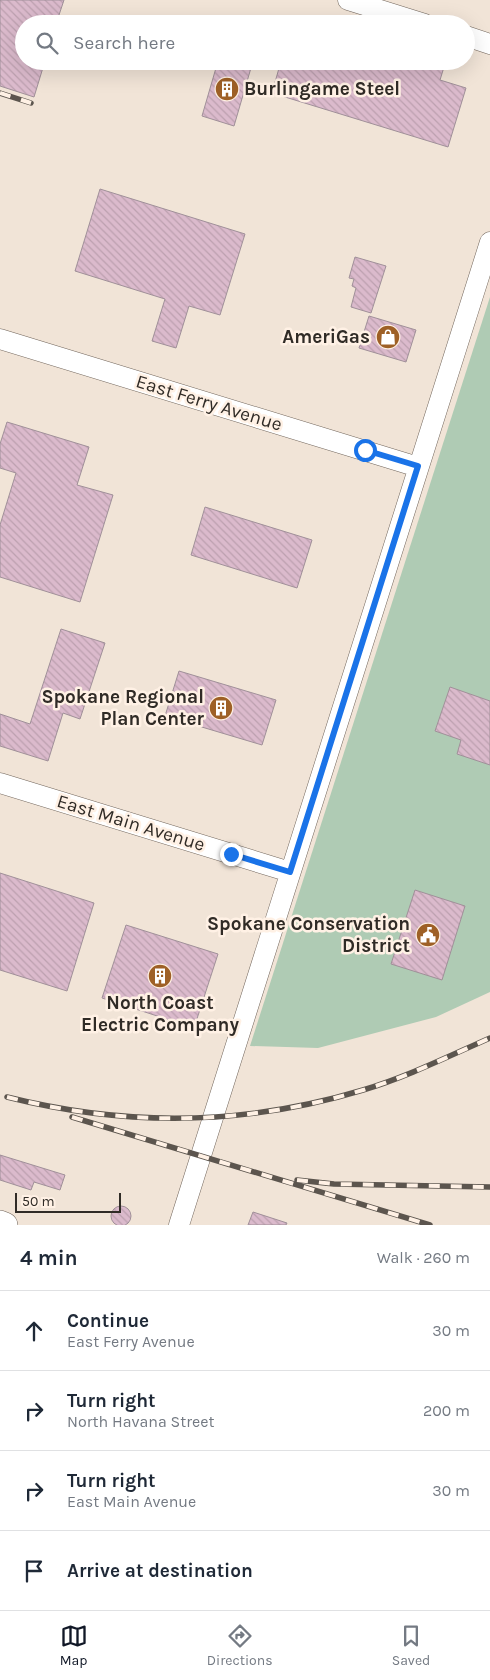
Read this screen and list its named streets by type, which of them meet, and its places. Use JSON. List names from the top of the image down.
{
  "streets": {
    "street": ["East Ferry Avenue", "East Main Avenue"]
  },
  "places": {
    "building": ["Burlingame Steel", "Spokane Regional Plan Center", "North Coast Electric Company"],
    "shop": ["AmeriGas"],
    "public building": ["Spokane Conservation District"]
  },
  "scale_bar": "50 m",
  "page": {
    "search": "Search here",
    "scale": "50 m",
    "heading": ["4 min", "Walk · 260 m"],
    "list": [
      ["Continue", "East Ferry Avenue", "30 m"],
      ["Turn right", "North Havana Street", "200 m"],
      ["Turn right", "East Main Avenue", "30 m"],
      "Arrive at destination"
    ],
    "nav": ["Map", "Directions", "Saved"]
  }
}
